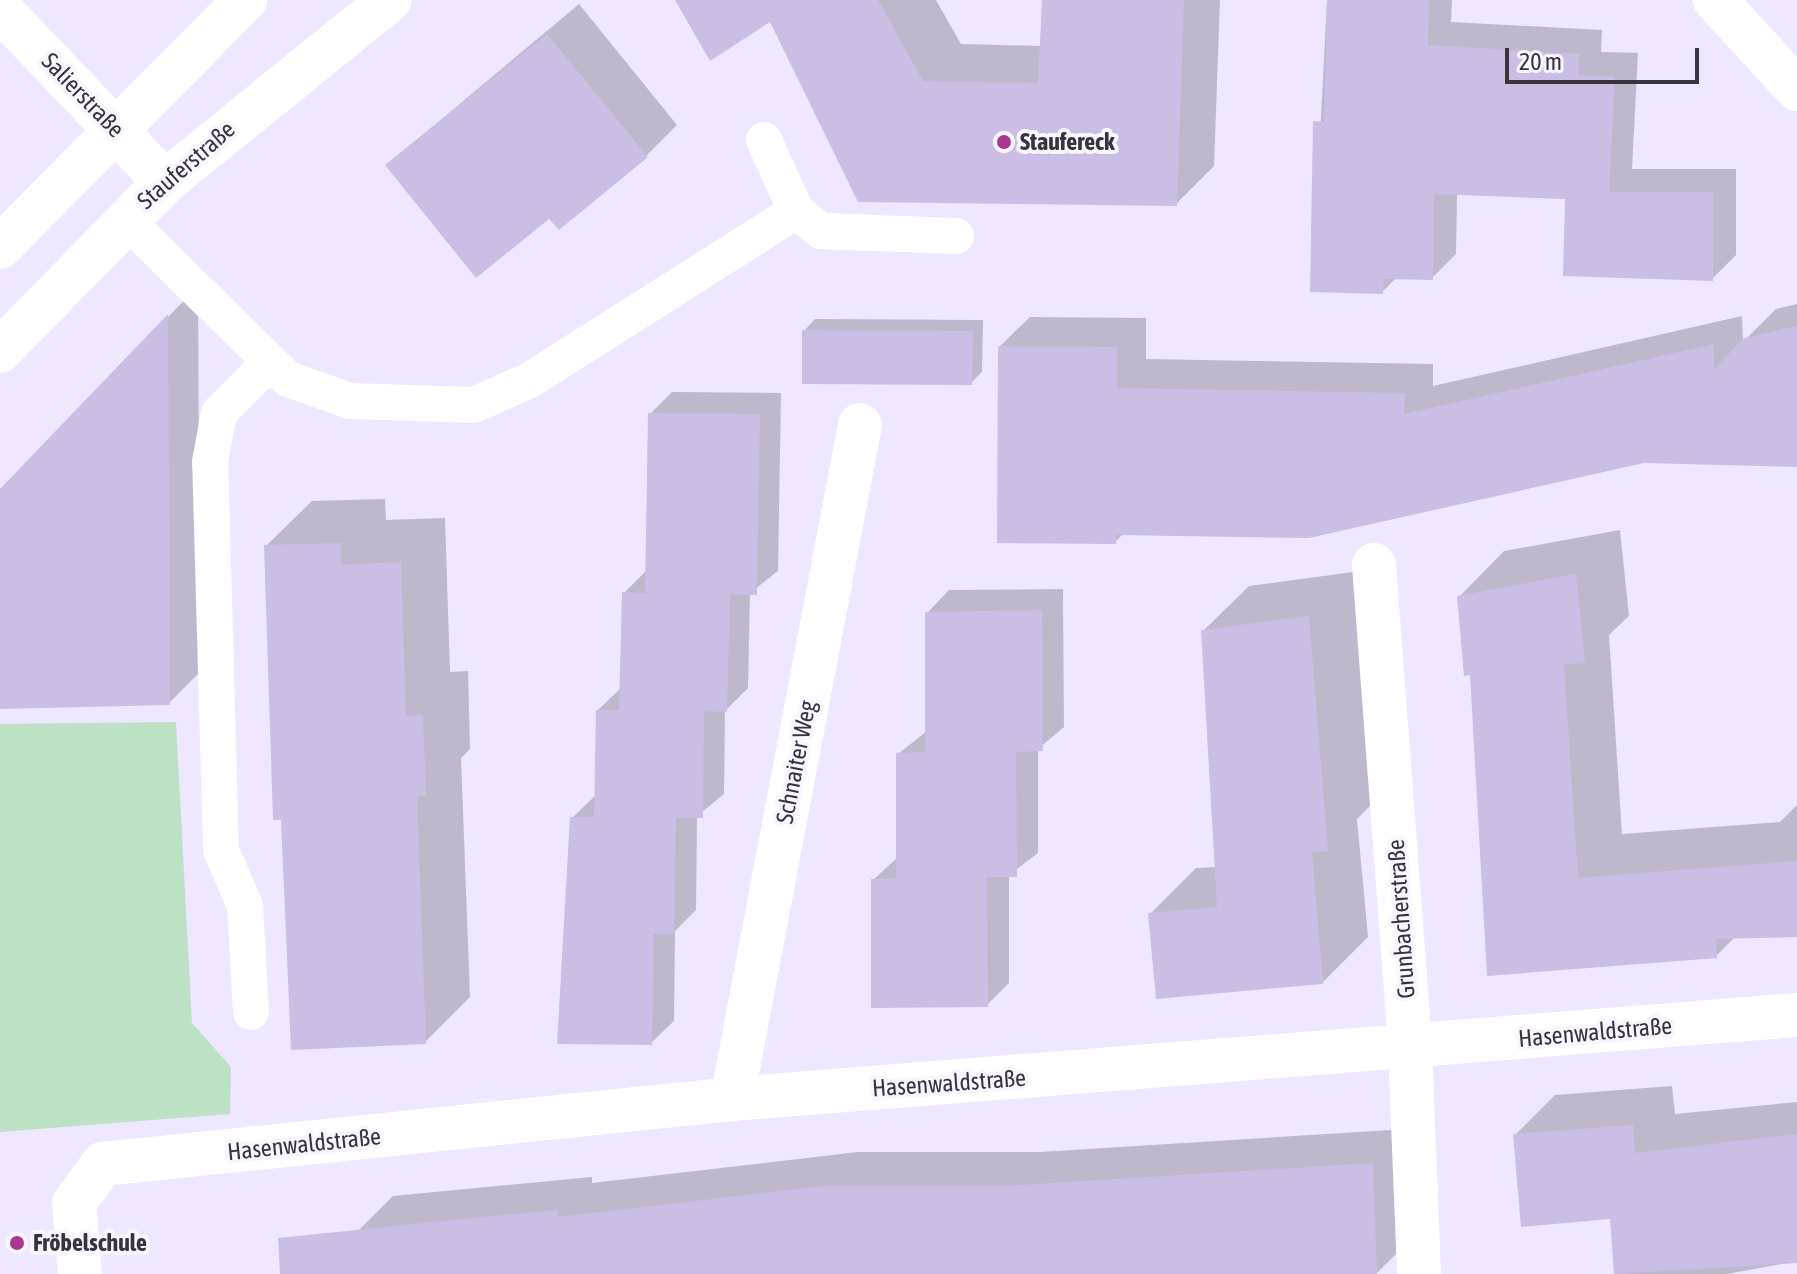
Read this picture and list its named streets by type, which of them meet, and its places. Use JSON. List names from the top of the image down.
{
  "streets": {
    "street": [
      "Salierstraße",
      "Stauferstraße",
      "Schnaiter Weg",
      "Grunbacherstraße",
      "Hasenwaldstraße"
    ]
  },
  "crossings": [
    ["Salierstraße", "Stauferstraße"],
    ["Schnaiter Weg", "Hasenwaldstraße"],
    ["Grunbacherstraße", "Hasenwaldstraße"]
  ],
  "places": ["Staufereck", "Fröbelschule"],
  "scale_bar": "20 m"
}
